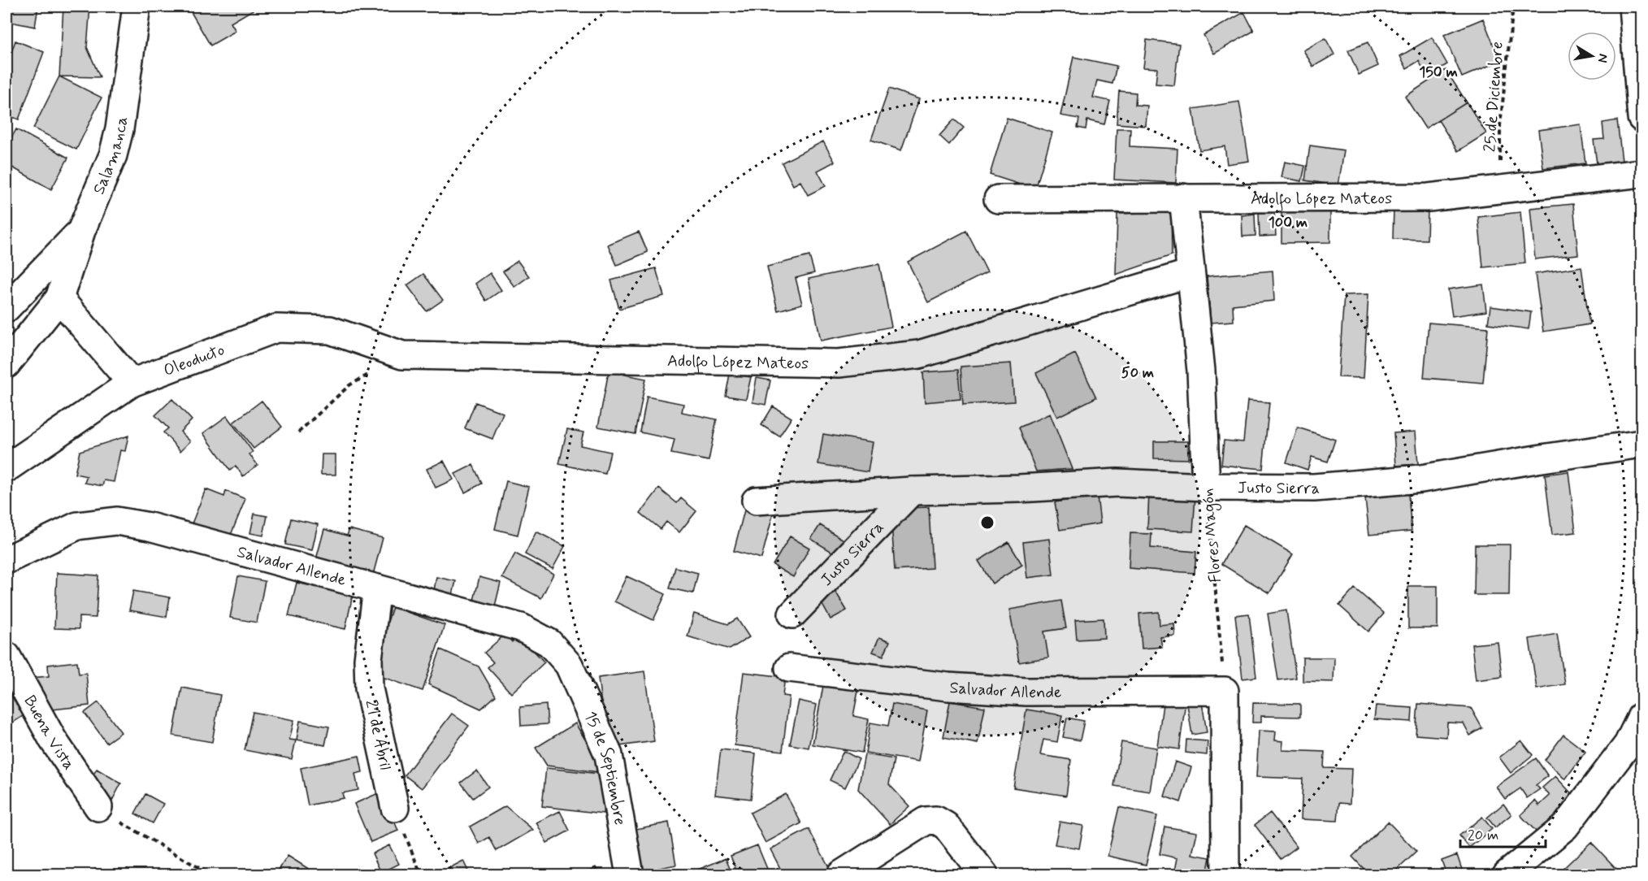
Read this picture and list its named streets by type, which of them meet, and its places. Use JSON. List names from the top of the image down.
{
  "streets": {
    "street": [
      "Salamanca",
      "Adolfo López Mateos",
      "Oleoducto",
      "Justo Sierra",
      "Flores Magón",
      "Salvador Allende",
      "Buena Vista",
      "21 de Abril",
      "15 de Septiembre"
    ],
    "path": ["25 de Diciembre"]
  },
  "crossings": [
    ["25 de Diciembre", "Adolfo López Mateos"],
    ["Adolfo López Mateos", "Oleoducto"],
    ["Adolfo López Mateos", "Flores Magón"],
    ["Justo Sierra", "Flores Magón"],
    ["Flores Magón", "Salvador Allende"],
    ["Salvador Allende", "21 de Abril"],
    ["Salvador Allende", "15 de Septiembre"]
  ],
  "scale_bar": "20 m",
  "north": "right",
  "rings": ["150 m", "100 m", "50 m"]
}
